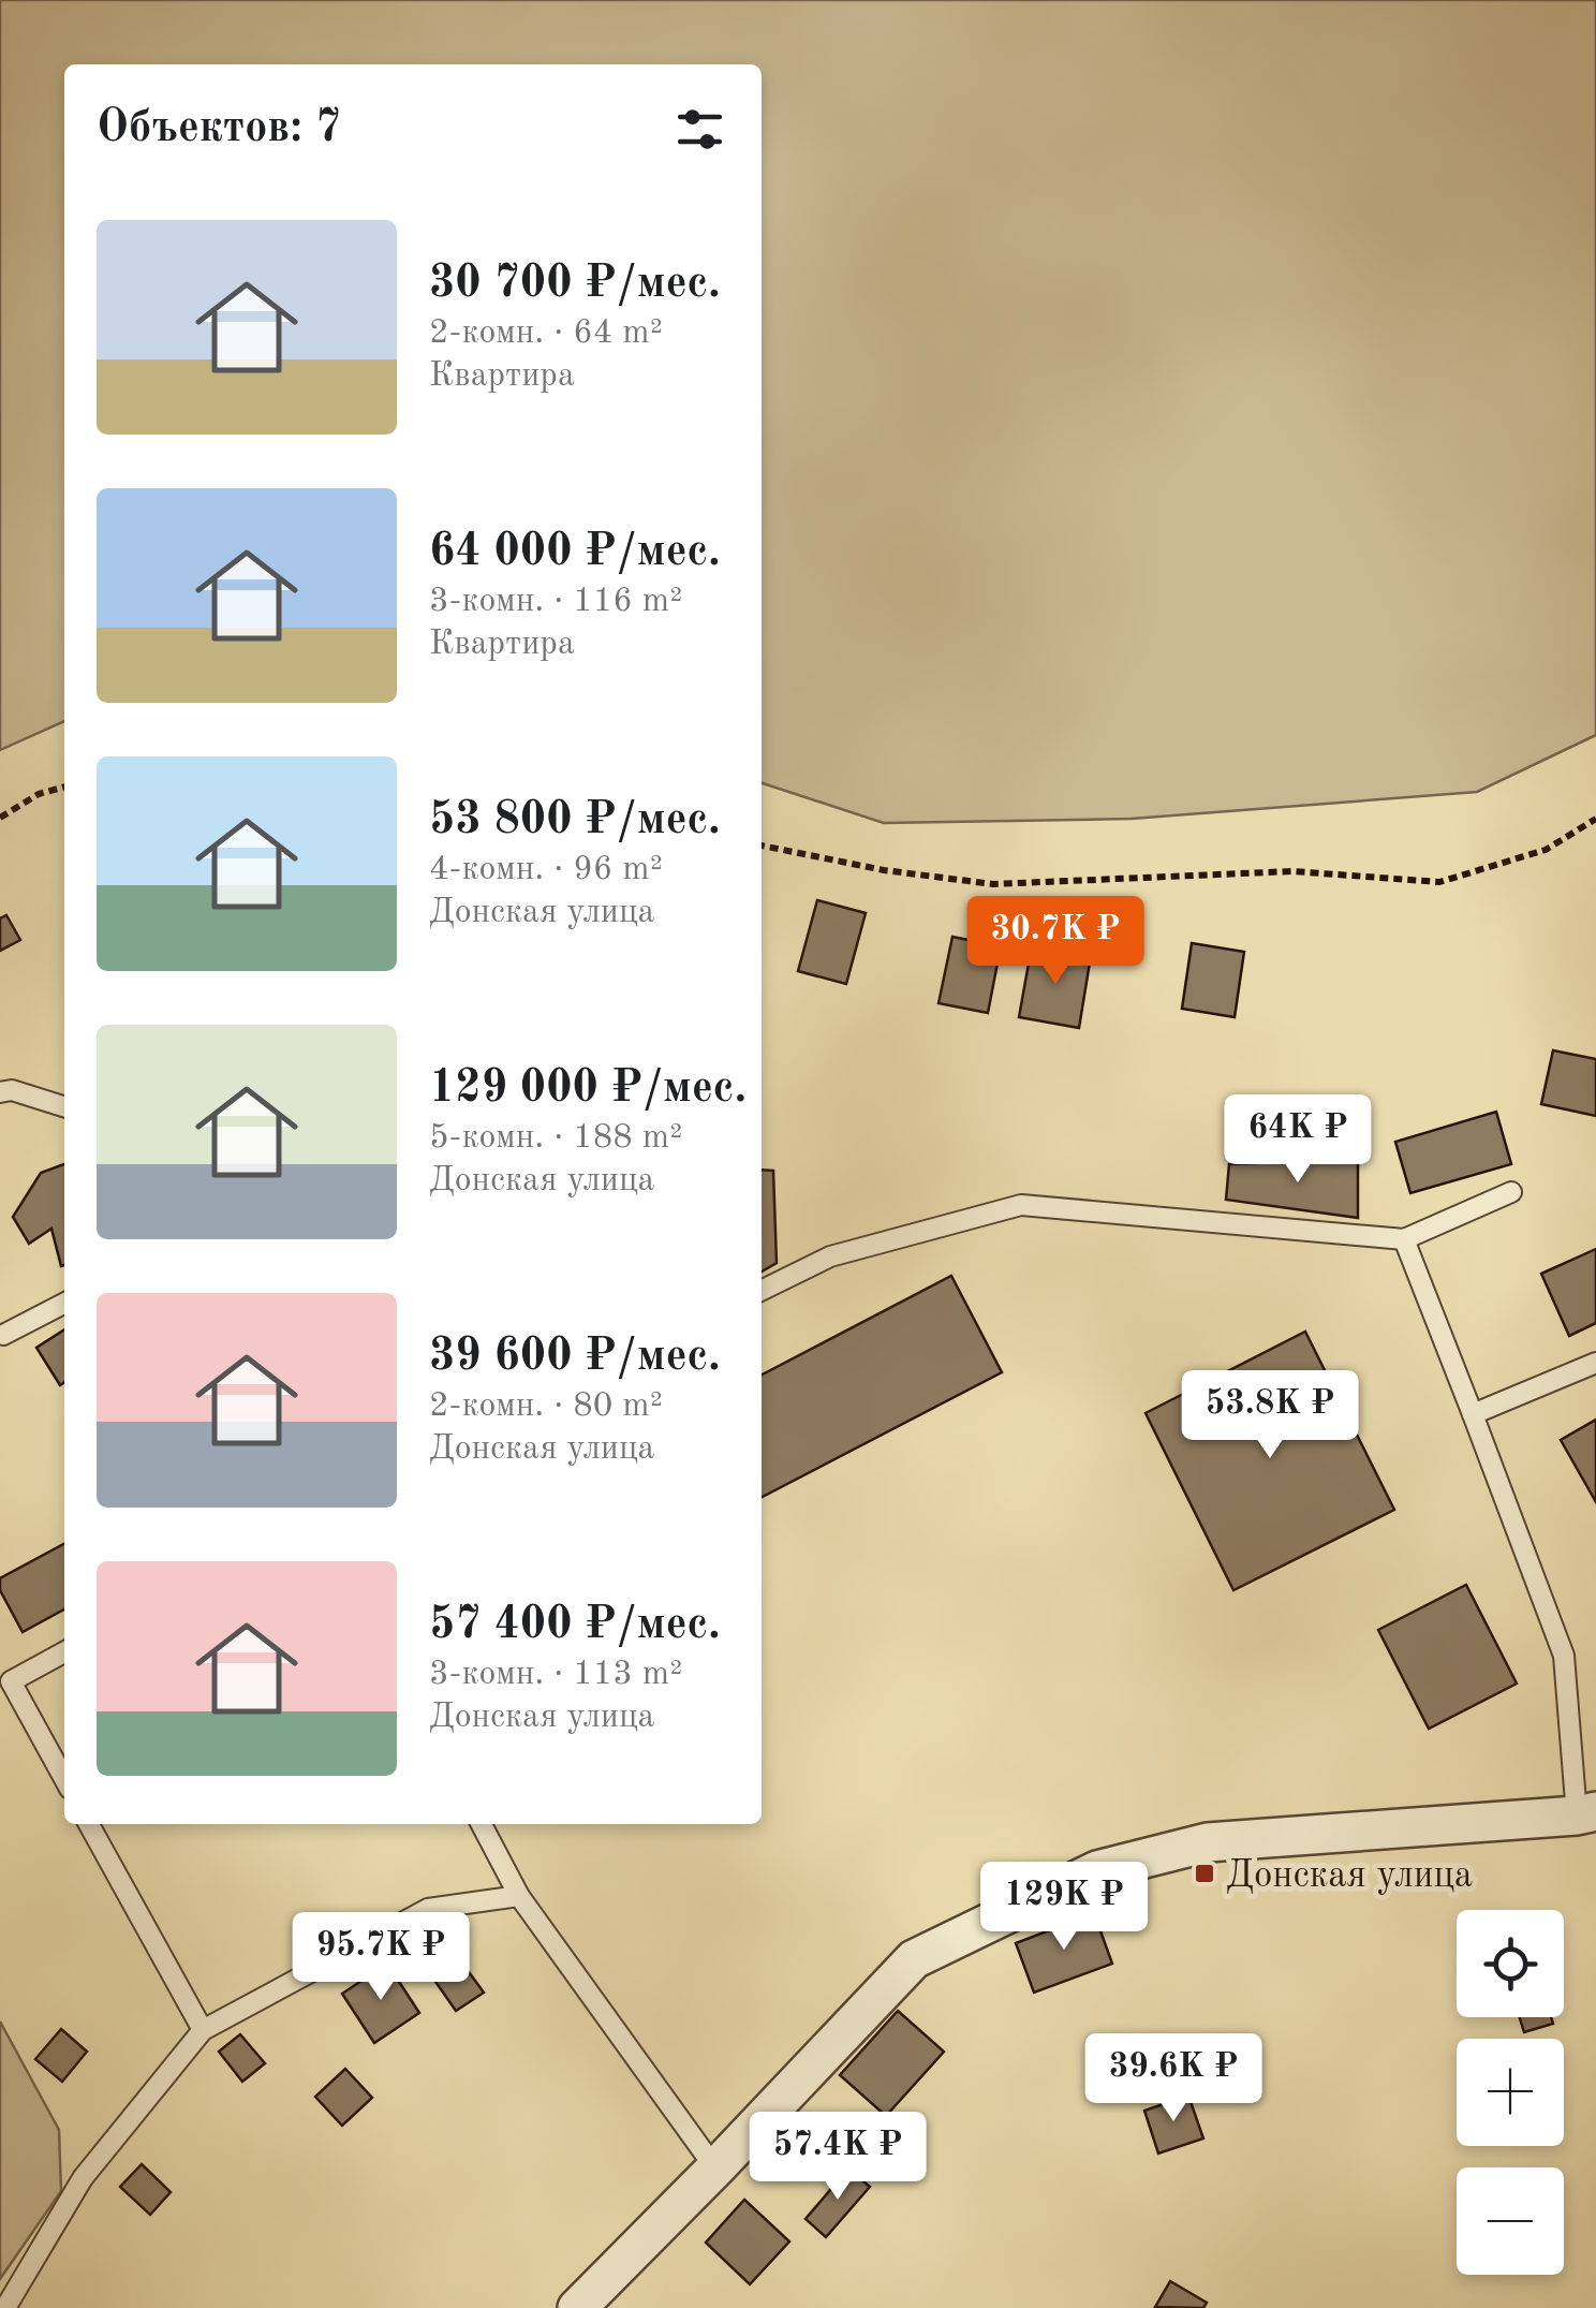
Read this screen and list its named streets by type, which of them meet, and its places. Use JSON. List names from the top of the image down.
{
  "places": {
    "transit": ["Донская улица"]
  },
  "page": {
    "heading": "Объектов: 7",
    "list": [
      {
        "name": "30 700 ₽/мес.",
        "note": "2-комн. · 64 m² · Квартира"
      },
      {
        "name": "64 000 ₽/мес.",
        "note": "3-комн. · 116 m² · Квартира"
      },
      {
        "name": "53 800 ₽/мес.",
        "note": "4-комн. · 96 m² · Донская улица"
      },
      {
        "name": "129 000 ₽/мес.",
        "note": "5-комн. · 188 m² · Донская улица"
      },
      {
        "name": "39 600 ₽/мес.",
        "note": "2-комн. · 80 m² · Донская улица"
      },
      {
        "name": "57 400 ₽/мес.",
        "note": "3-комн. · 113 m² · Донская улица"
      }
    ],
    "price": [
      "30.7K ₽",
      "64K ₽",
      "53.8K ₽",
      "129K ₽",
      "95.7K ₽",
      "39.6K ₽",
      "57.4K ₽"
    ],
    "map_buttons": ["+", "−"]
  }
}
